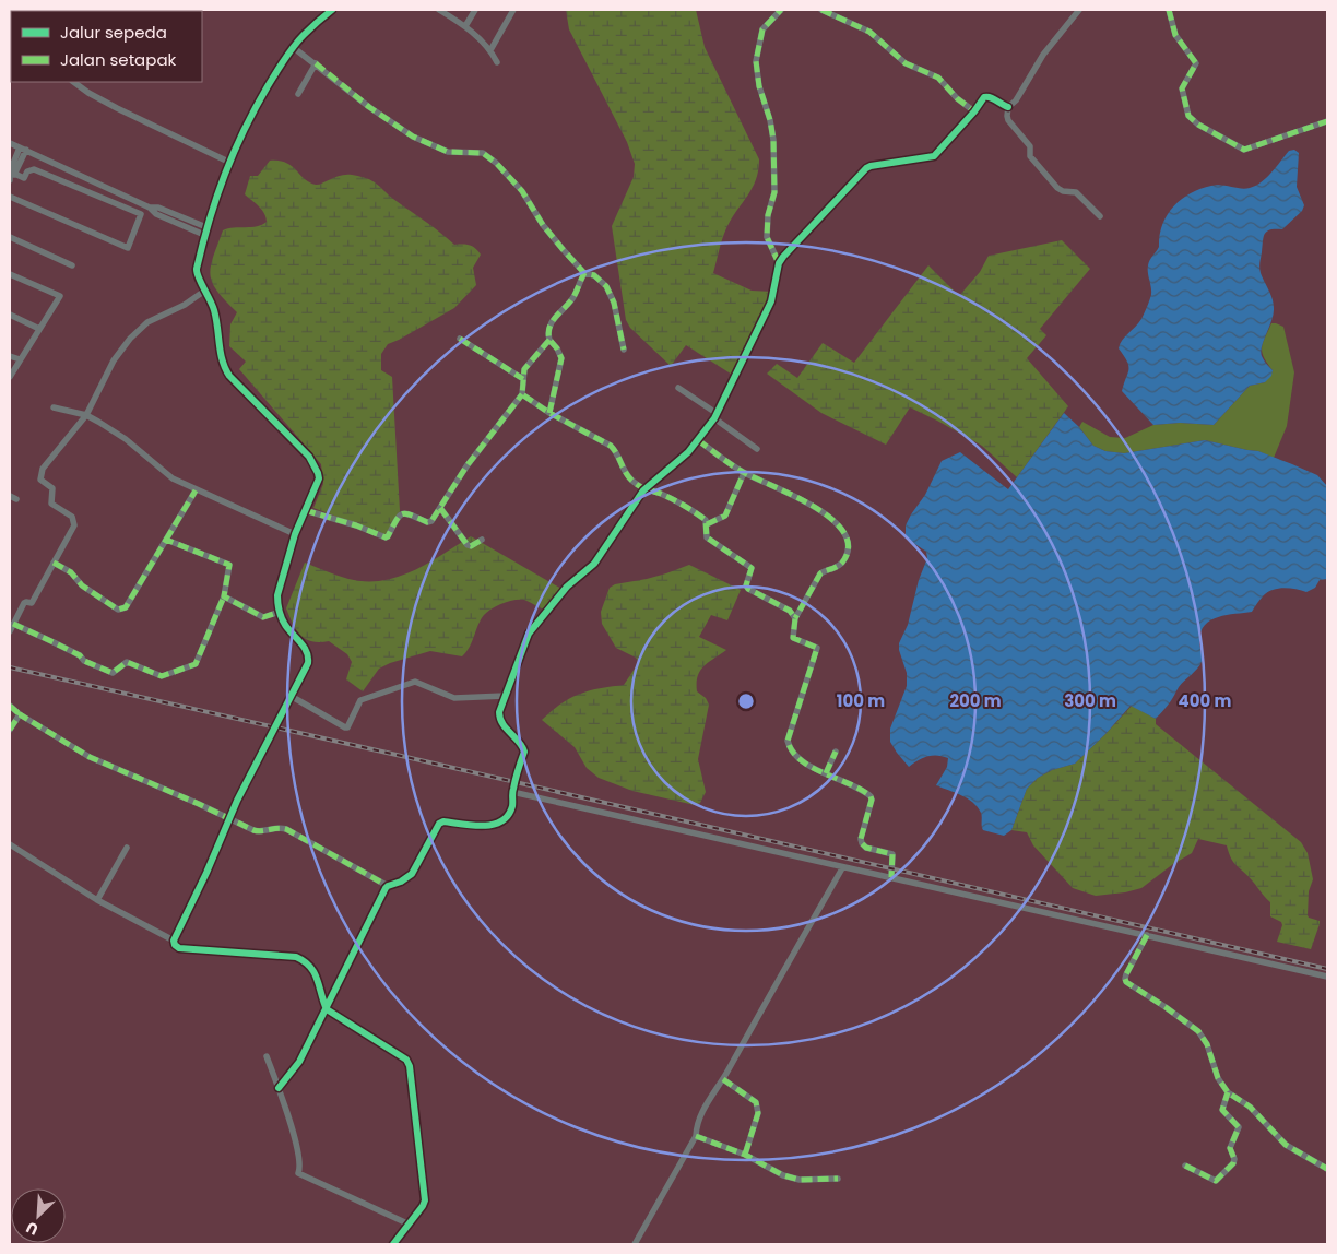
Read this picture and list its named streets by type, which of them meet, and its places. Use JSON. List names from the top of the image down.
{
  "legend": ["Jalur sepeda", "Jalan setapak"],
  "north": "bottom left",
  "rings": [
    "100 m",
    "200 m",
    "300 m",
    "400 m"
  ]
}
